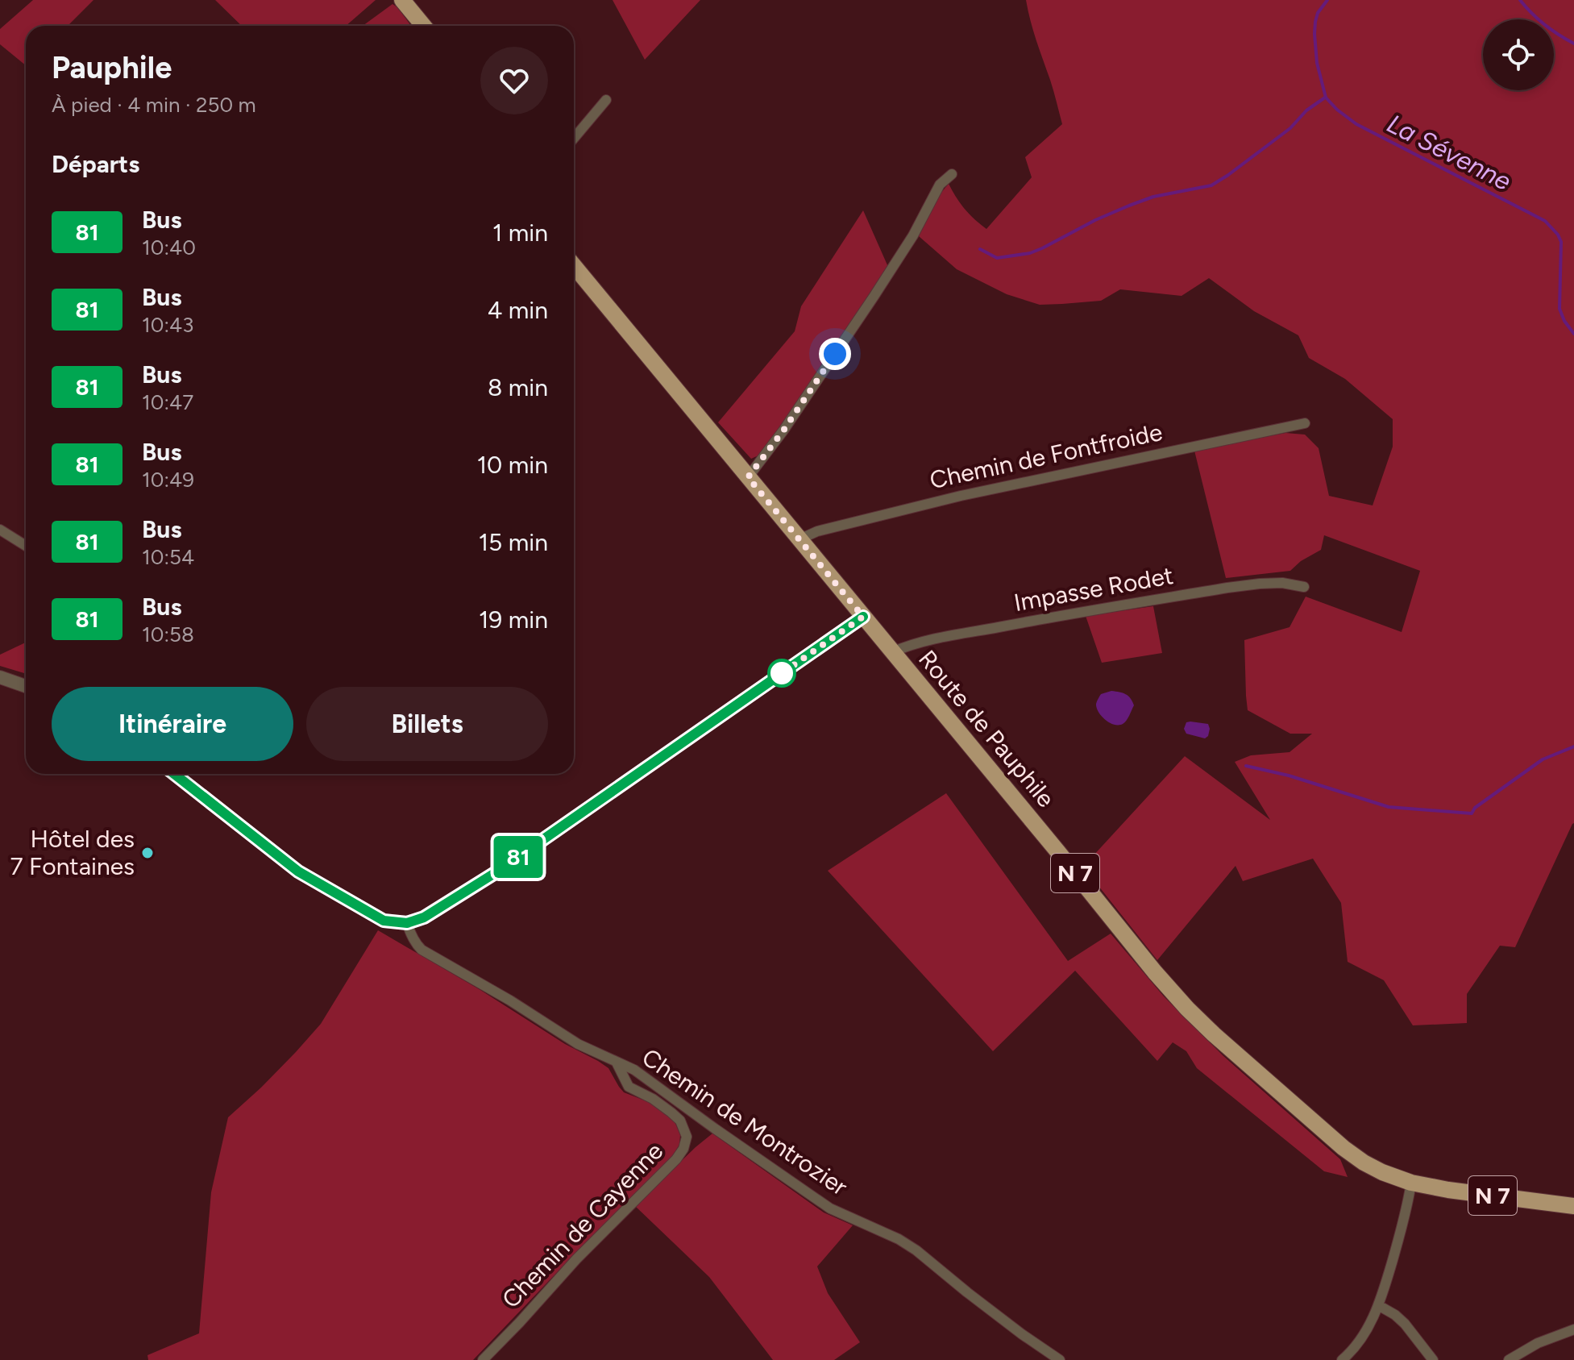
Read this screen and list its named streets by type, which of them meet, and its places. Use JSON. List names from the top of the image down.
{
  "streets": {
    "main road": ["Route de Pauphile", "N 7"],
    "street": [
      "Chemin de Fontfroide",
      "Impasse Rodet",
      "Chemin de Montrozier",
      "Chemin de Cayenne"
    ]
  },
  "crossings": [
    ["Chemin de Fontfroide", "Route de Pauphile"],
    ["Impasse Rodet", "Route de Pauphile"],
    ["Route de Pauphile", "N 7"],
    ["Chemin de Montrozier", "Chemin de Cayenne"]
  ],
  "water": ["La Sévenne"],
  "places": ["Hôtel des 7 Fontaines"],
  "lines": ["bus line 81"],
  "page": {
    "on_map": "81",
    "heading": [
      ["Pauphile", "À pied · 4 min · 250 m"],
      "Départs"
    ],
    "list": [
      {
        "mark": "81",
        "name": "Bus",
        "note": "10:40",
        "value": "1 min"
      },
      {
        "mark": "81",
        "name": "Bus",
        "note": "10:43",
        "value": "4 min"
      },
      {
        "mark": "81",
        "name": "Bus",
        "note": "10:47",
        "value": "8 min"
      },
      {
        "mark": "81",
        "name": "Bus",
        "note": "10:49",
        "value": "10 min"
      },
      {
        "mark": "81",
        "name": "Bus",
        "note": "10:54",
        "value": "15 min"
      },
      {
        "mark": "81",
        "name": "Bus",
        "note": "10:58",
        "value": "19 min"
      }
    ],
    "buttons": ["Itinéraire", "Billets"]
  }
}
